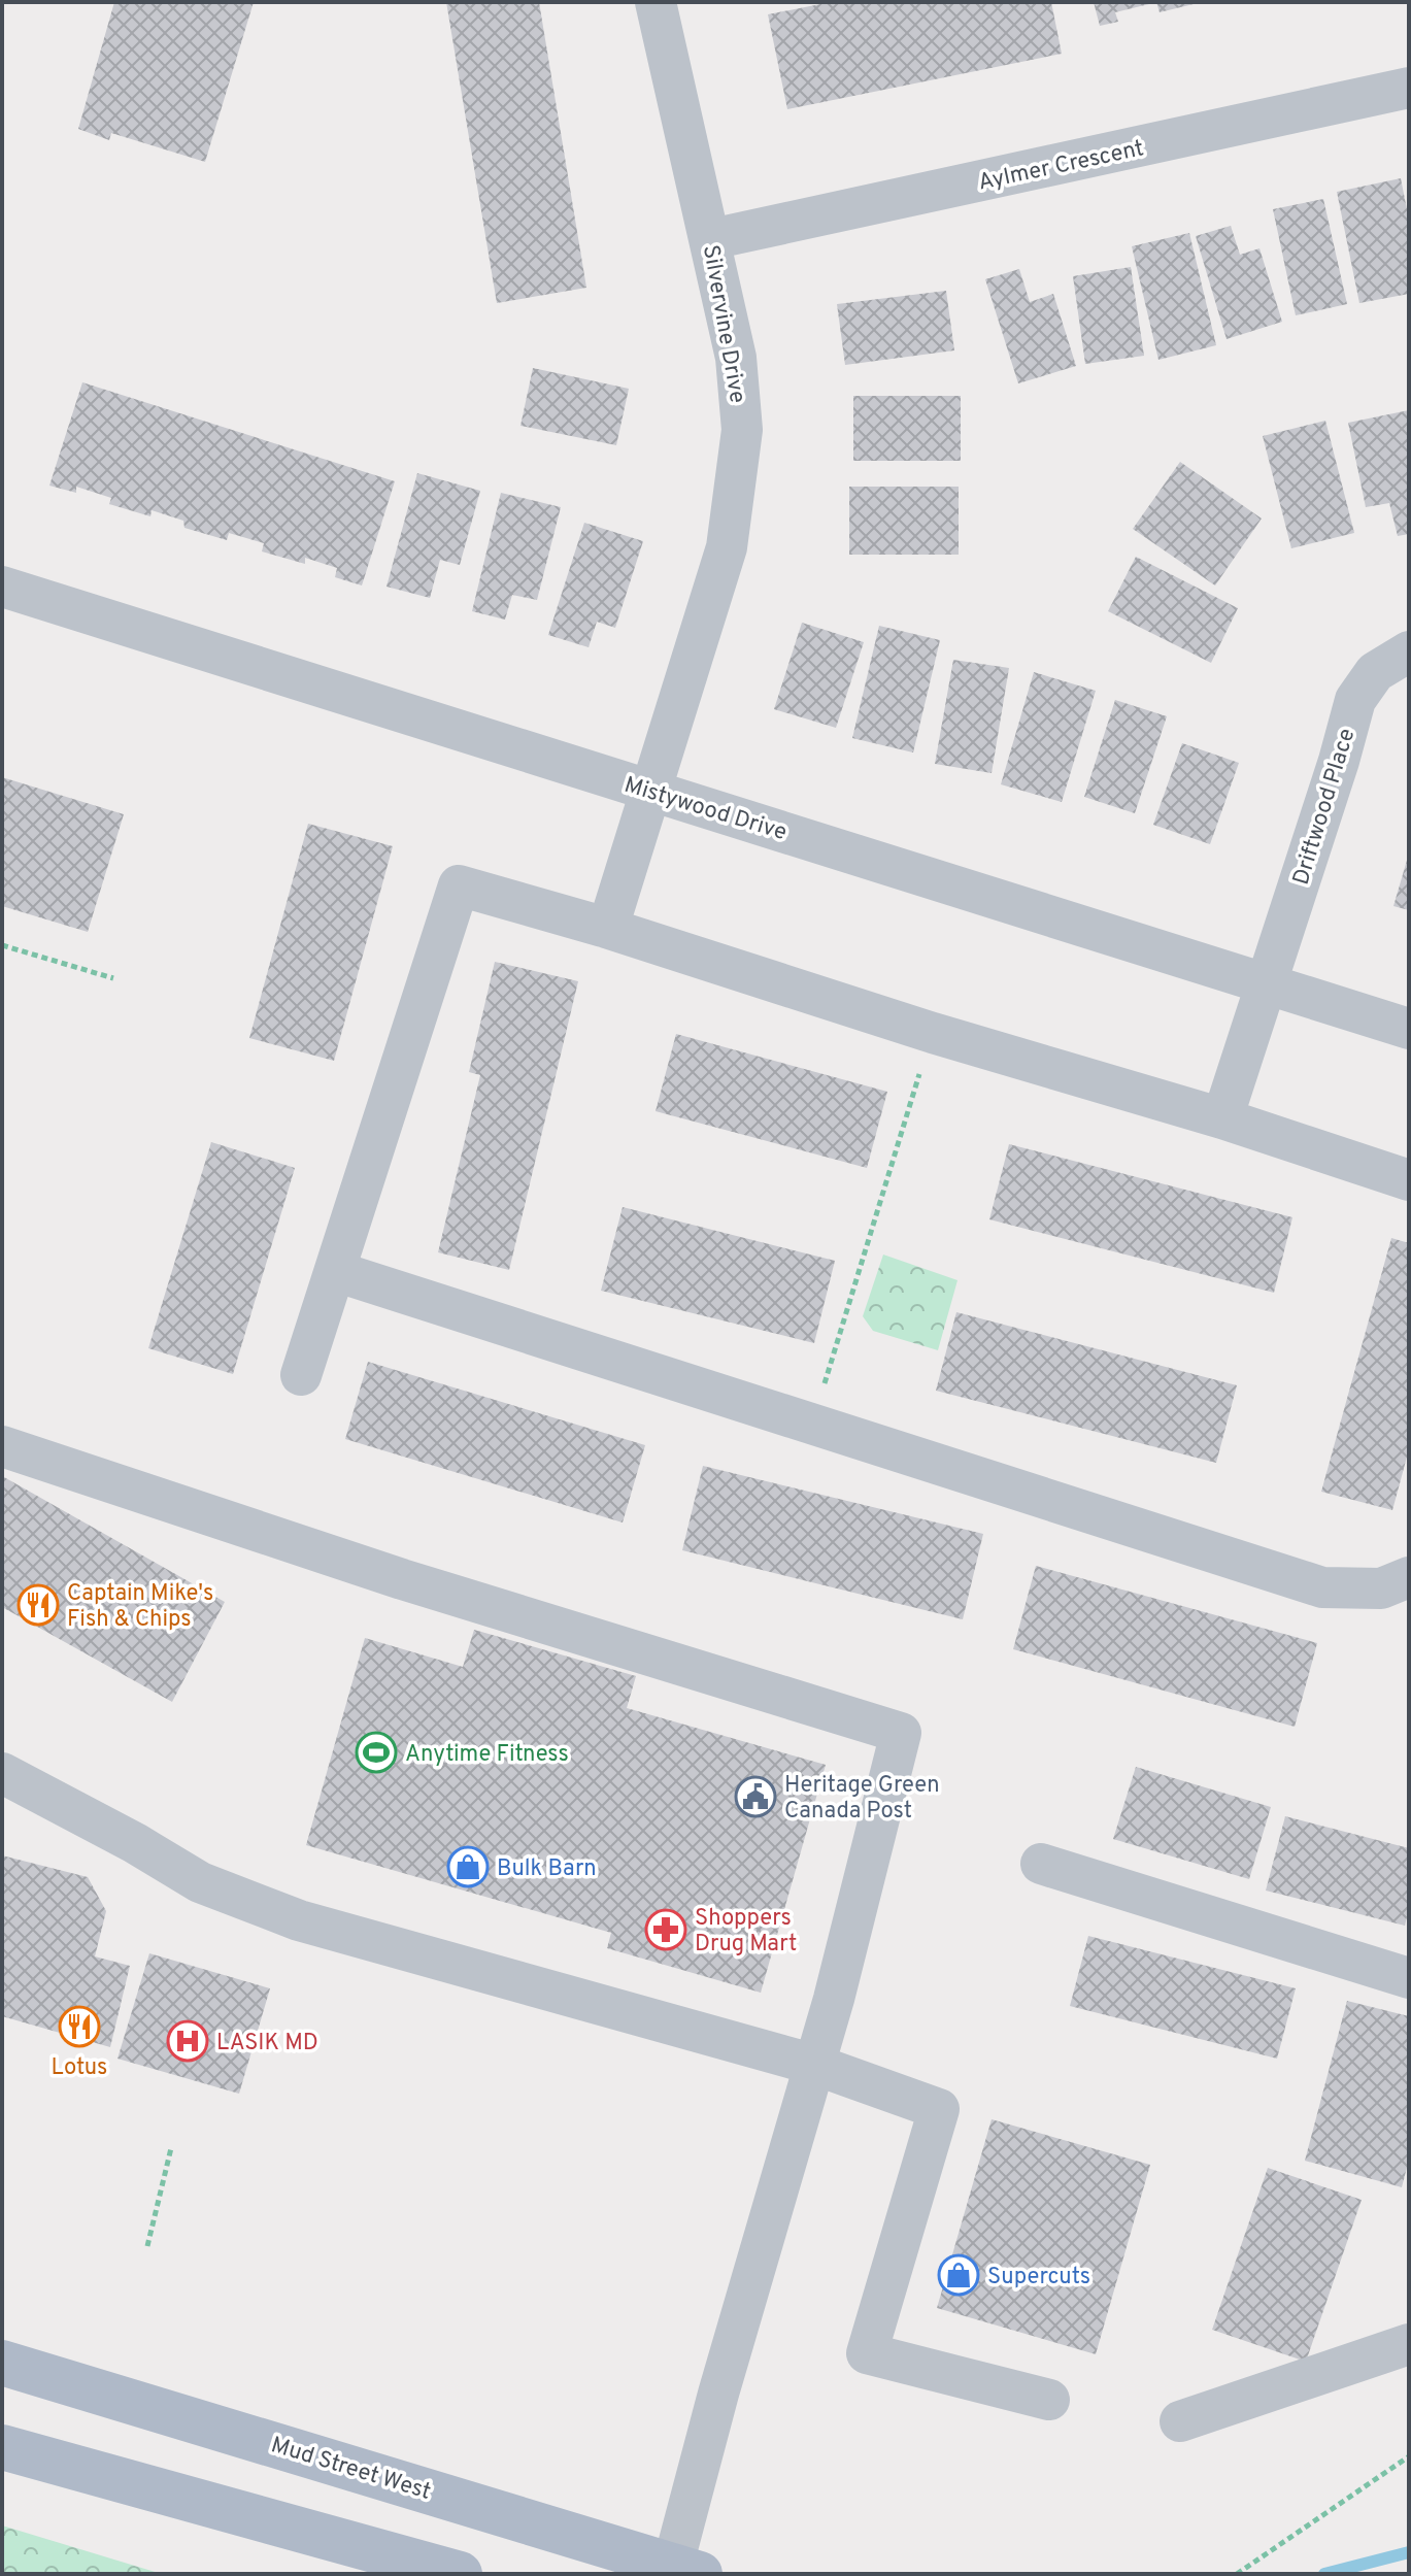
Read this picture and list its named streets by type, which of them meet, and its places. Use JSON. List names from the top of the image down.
{
  "streets": {
    "main road": ["Mud Street West"],
    "street": [
      "Aylmer Crescent",
      "Silvervine Drive",
      "Driftwood Place",
      "Mistywood Drive"
    ]
  },
  "crossings": [
    ["Aylmer Crescent", "Silvervine Drive"],
    ["Silvervine Drive", "Mistywood Drive"],
    ["Driftwood Place", "Mistywood Drive"]
  ],
  "places": {
    "restaurant": ["Captain Mike's Fish & Chips", "Lotus"],
    "sports": ["Anytime Fitness"],
    "public building": ["Heritage Green Canada Post"],
    "shop": ["Bulk Barn", "Supercuts"],
    "pharmacy": ["Shoppers Drug Mart"],
    "hospital": ["LASIK MD"]
  }
}
